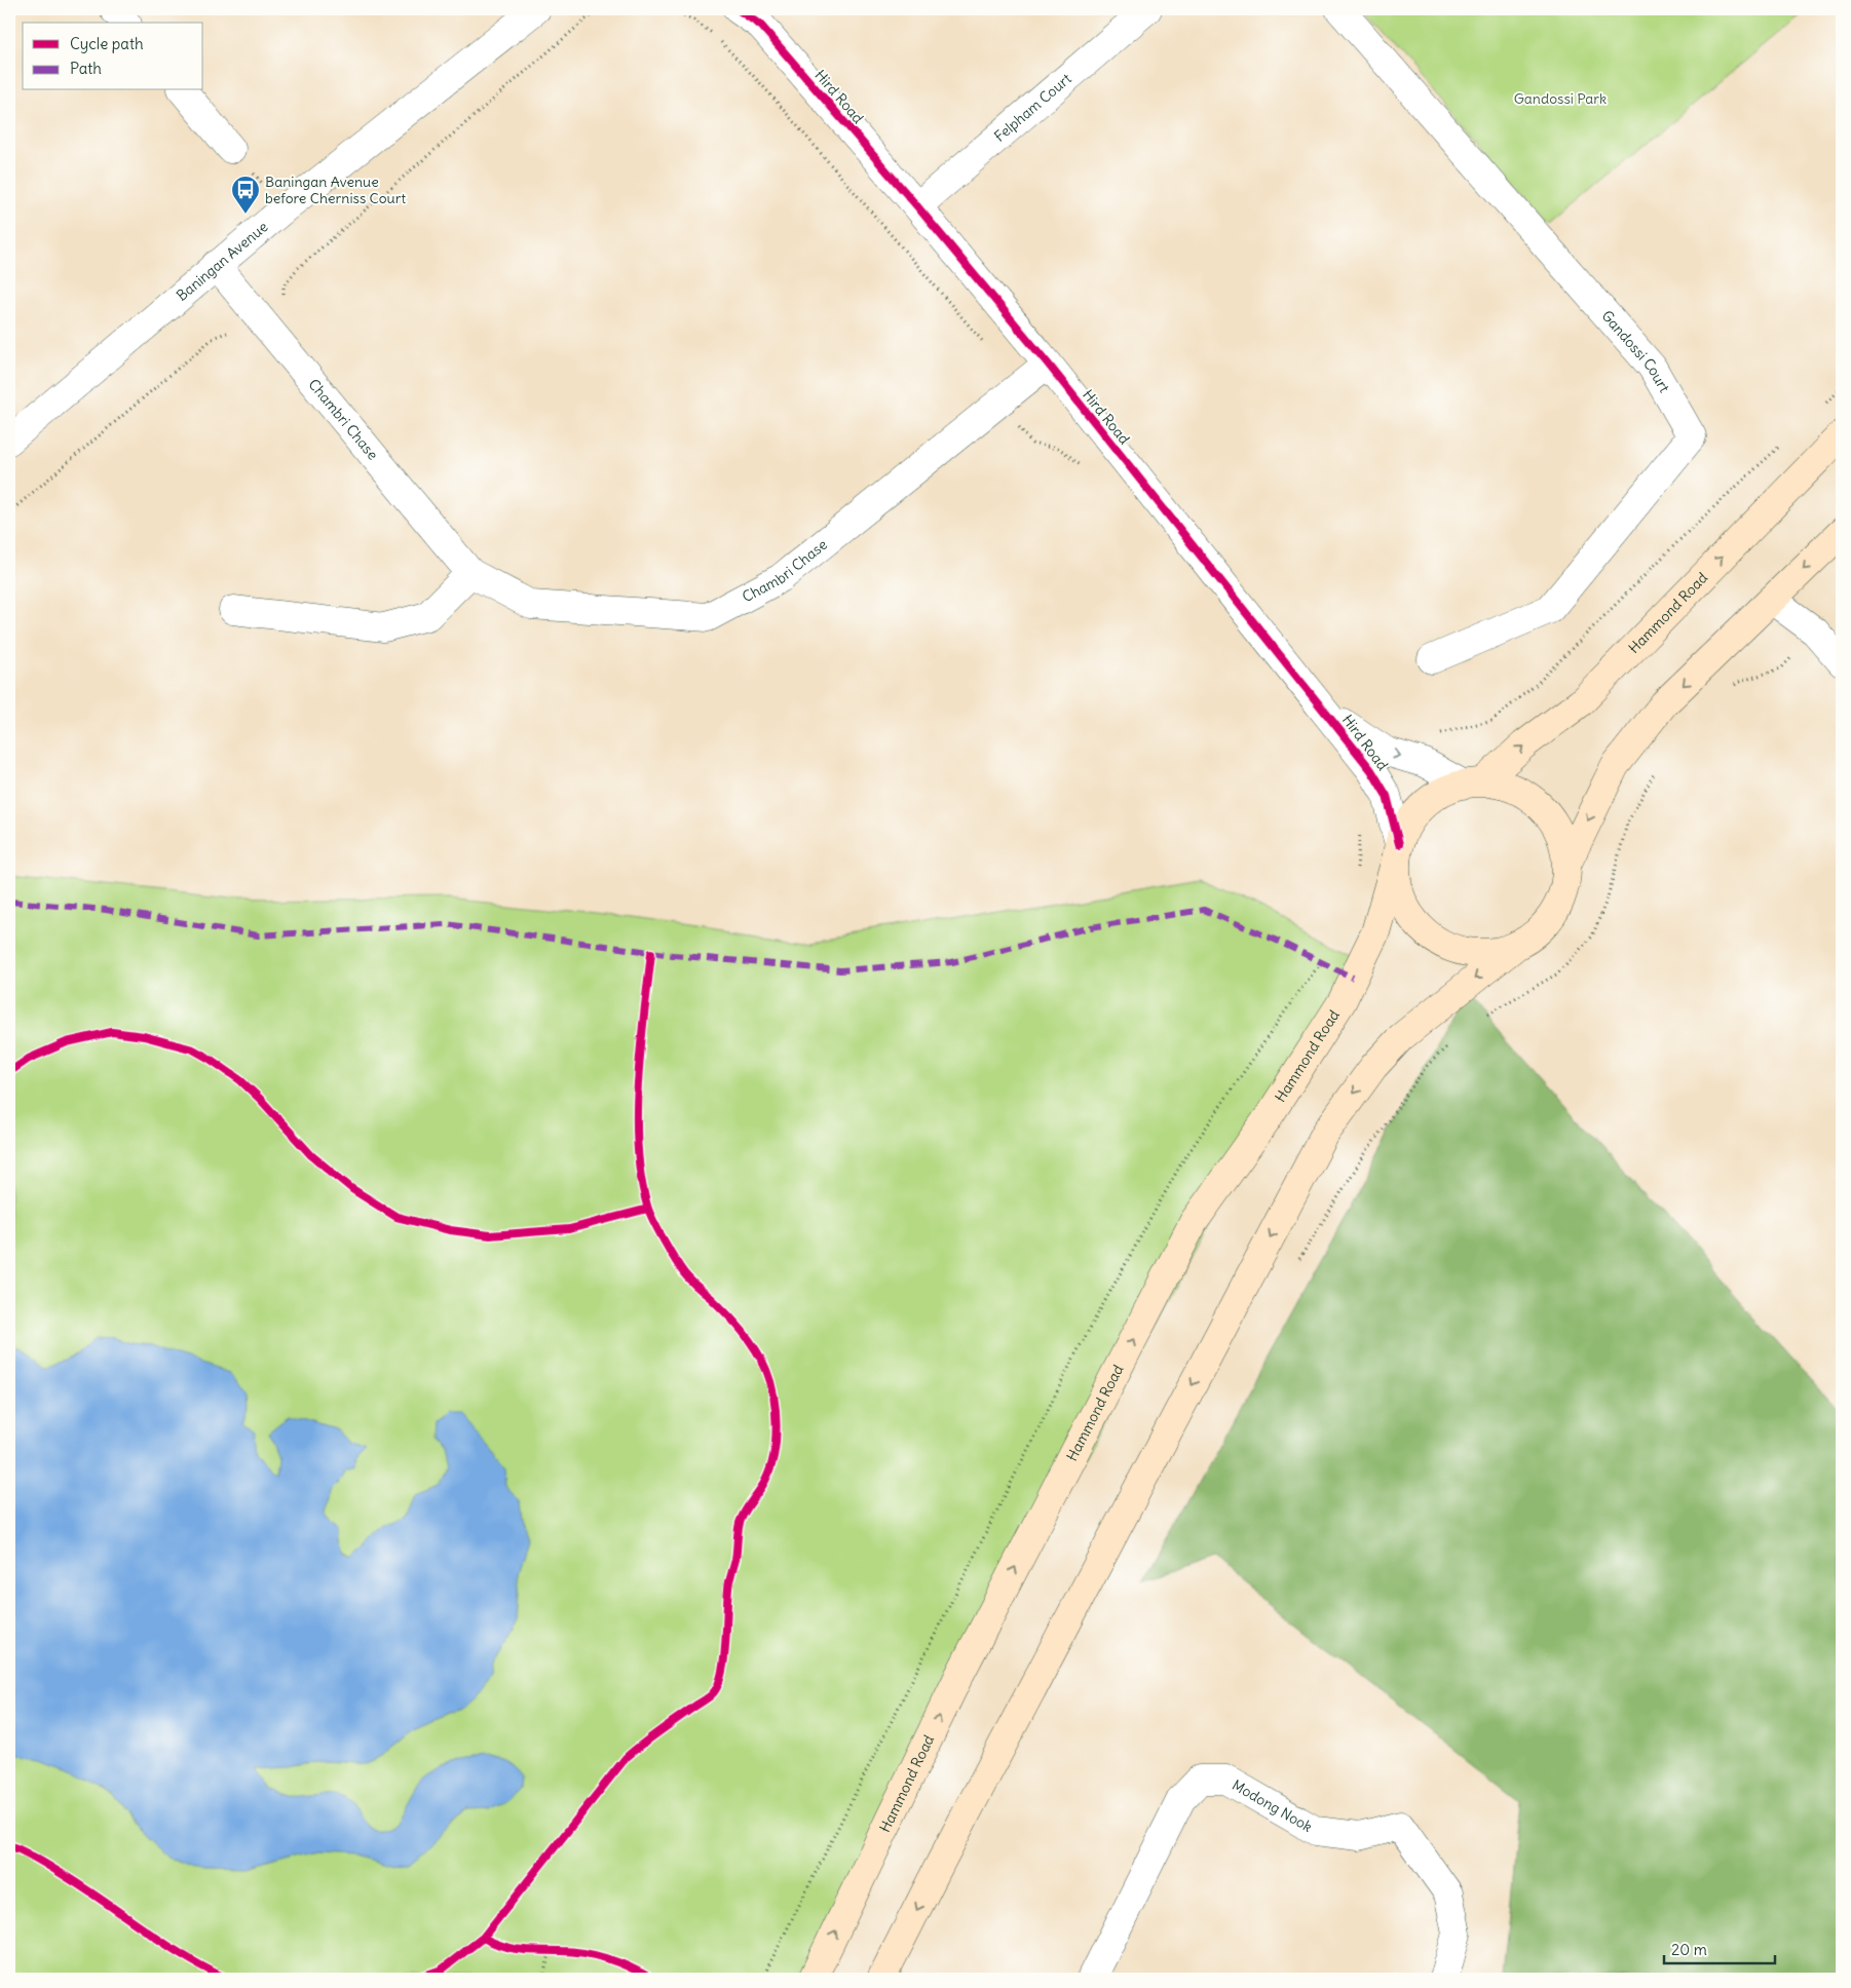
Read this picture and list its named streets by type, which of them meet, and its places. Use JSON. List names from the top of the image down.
{
  "streets": {
    "main road": ["Hammond Road"],
    "street": [
      "Hird Road",
      "Felpham Court",
      "Baningan Avenue",
      "Gandossi Court",
      "Chambri Chase",
      "Modong Nook"
    ]
  },
  "crossings": [
    ["Hird Road", "Felpham Court"],
    ["Hird Road", "Chambri Chase"],
    ["Hird Road", "Hammond Road"],
    ["Baningan Avenue", "Chambri Chase"]
  ],
  "parks": ["Gandossi Park"],
  "places": {
    "bus stop": ["Baningan Avenue before Cherniss Court"]
  },
  "legend": ["Cycle path", "Path"],
  "scale_bar": "20 m"
}
